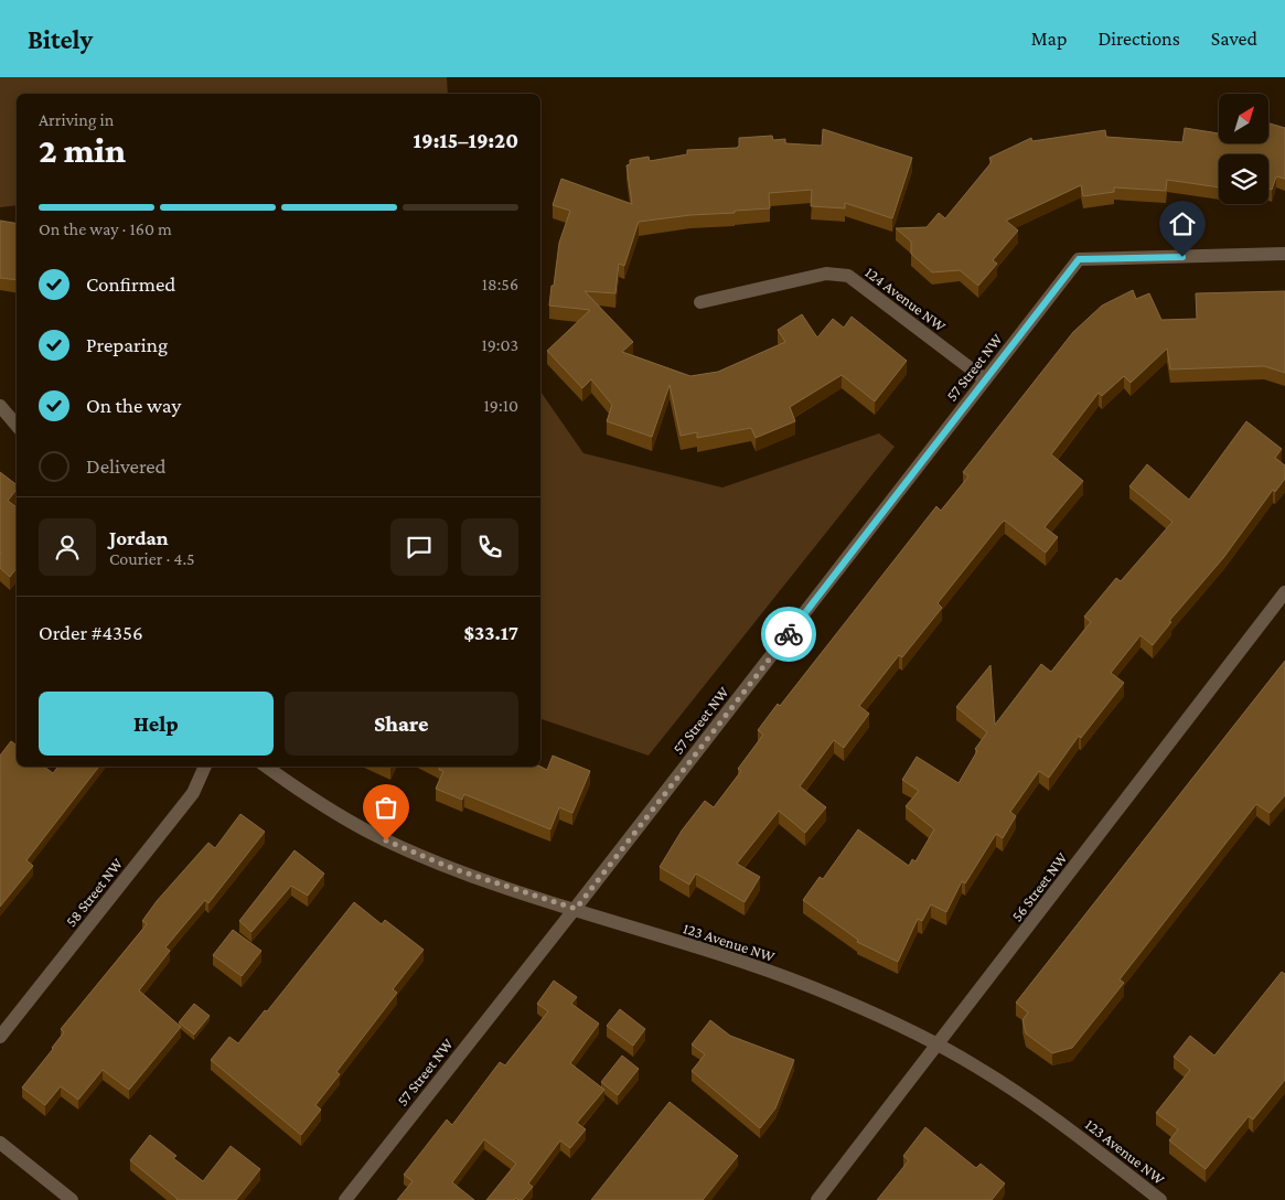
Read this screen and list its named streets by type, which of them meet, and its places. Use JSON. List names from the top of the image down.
{
  "streets": {
    "street": [
      "124 Avenue NW",
      "57 Street NW",
      "56 Street NW",
      "58 Street NW",
      "123 Avenue NW"
    ]
  },
  "crossings": [
    ["124 Avenue NW", "57 Street NW"],
    ["57 Street NW", "123 Avenue NW"],
    ["56 Street NW", "123 Avenue NW"]
  ],
  "north": "top right",
  "page": {
    "header": "Bitely",
    "nav": ["Map", "Directions", "Saved"],
    "heading": ["2 min", "Arriving in", "19:15–19:20"],
    "panel": [
      "Jordan",
      "Courier · 4.5",
      "Order #4356",
      "$33.17"
    ],
    "bar": "On the way · 160 m",
    "list": [
      ["Confirmed", "18:56"],
      ["Preparing", "19:03"],
      ["On the way", "19:10"],
      "Delivered"
    ],
    "buttons": ["Help", "Share"]
  }
}
